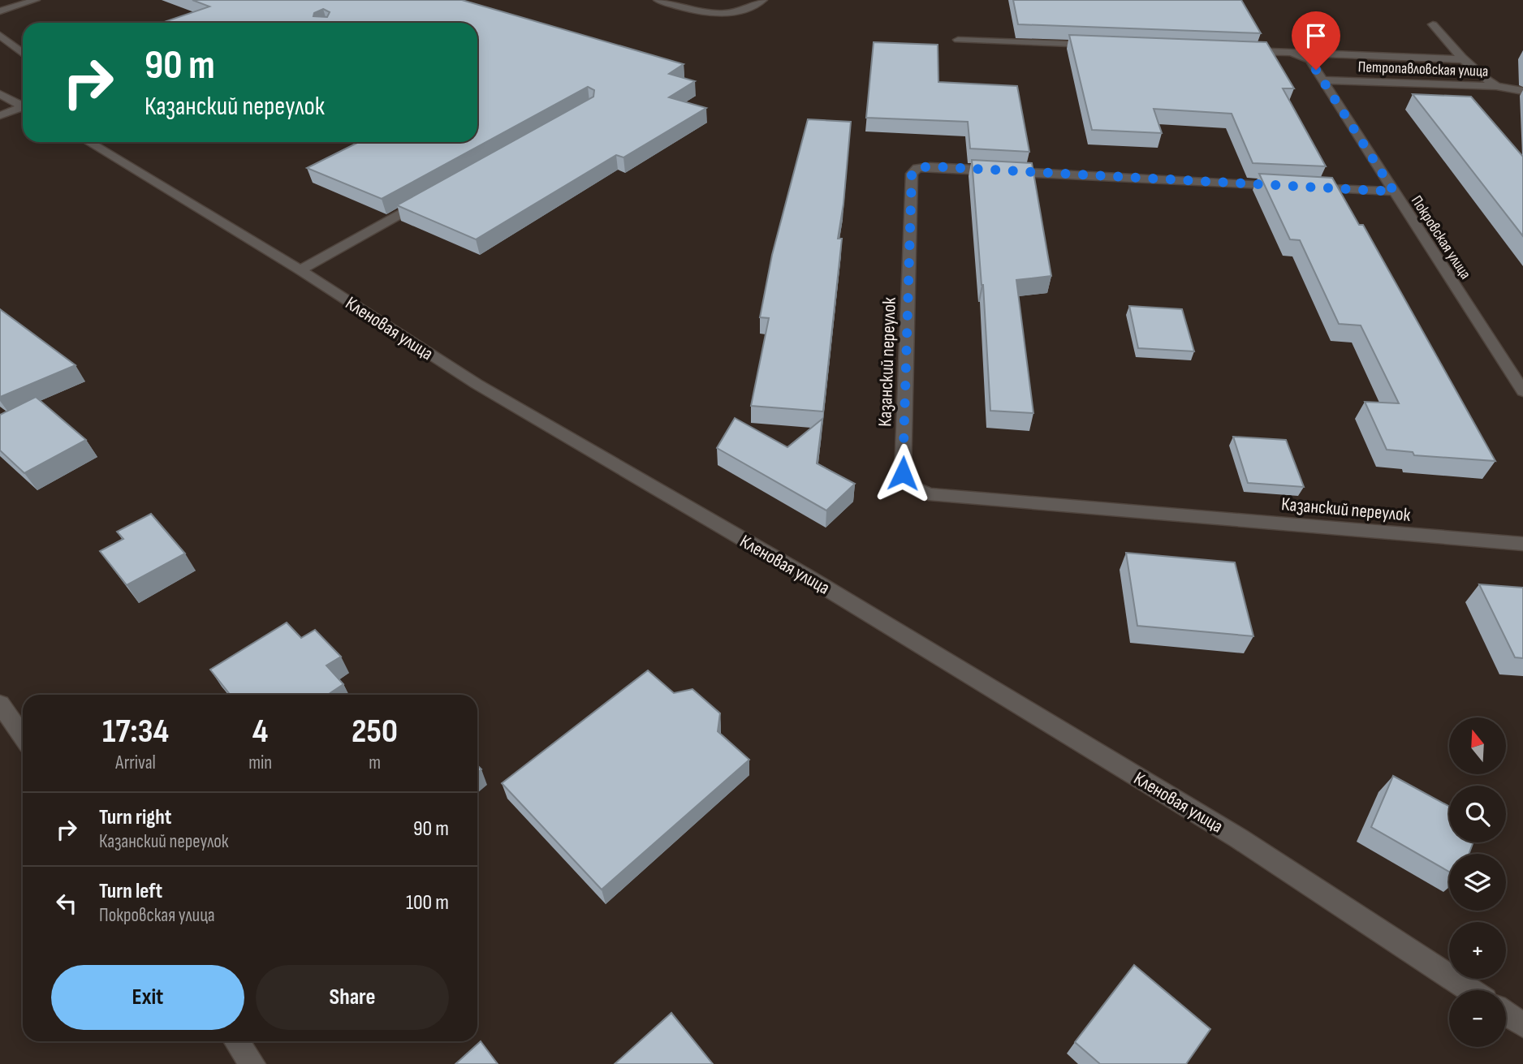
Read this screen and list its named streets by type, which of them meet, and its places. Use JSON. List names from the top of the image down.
{
  "streets": {
    "street": [
      "Петропавловская улица",
      "Покровская улица",
      "Кленовая улица",
      "Казанский переулок"
    ]
  },
  "crossings": [
    ["Петропавловская улица", "Покровская улица"],
    ["Покровская улица", "Казанский переулок"]
  ],
  "north": "top",
  "page": {
    "turn": ["90 m", "Казанский переулок"],
    "eta": [
      "17:34",
      "Arrival",
      "4",
      "min",
      "250",
      "m"
    ],
    "map_buttons": ["+", "−"],
    "list": [
      {
        "name": "Turn right",
        "note": "Казанский переулок",
        "value": "90 m"
      },
      {
        "name": "Turn left",
        "note": "Покровская улица",
        "value": "100 m"
      }
    ],
    "buttons": ["Exit", "Share"]
  }
}
